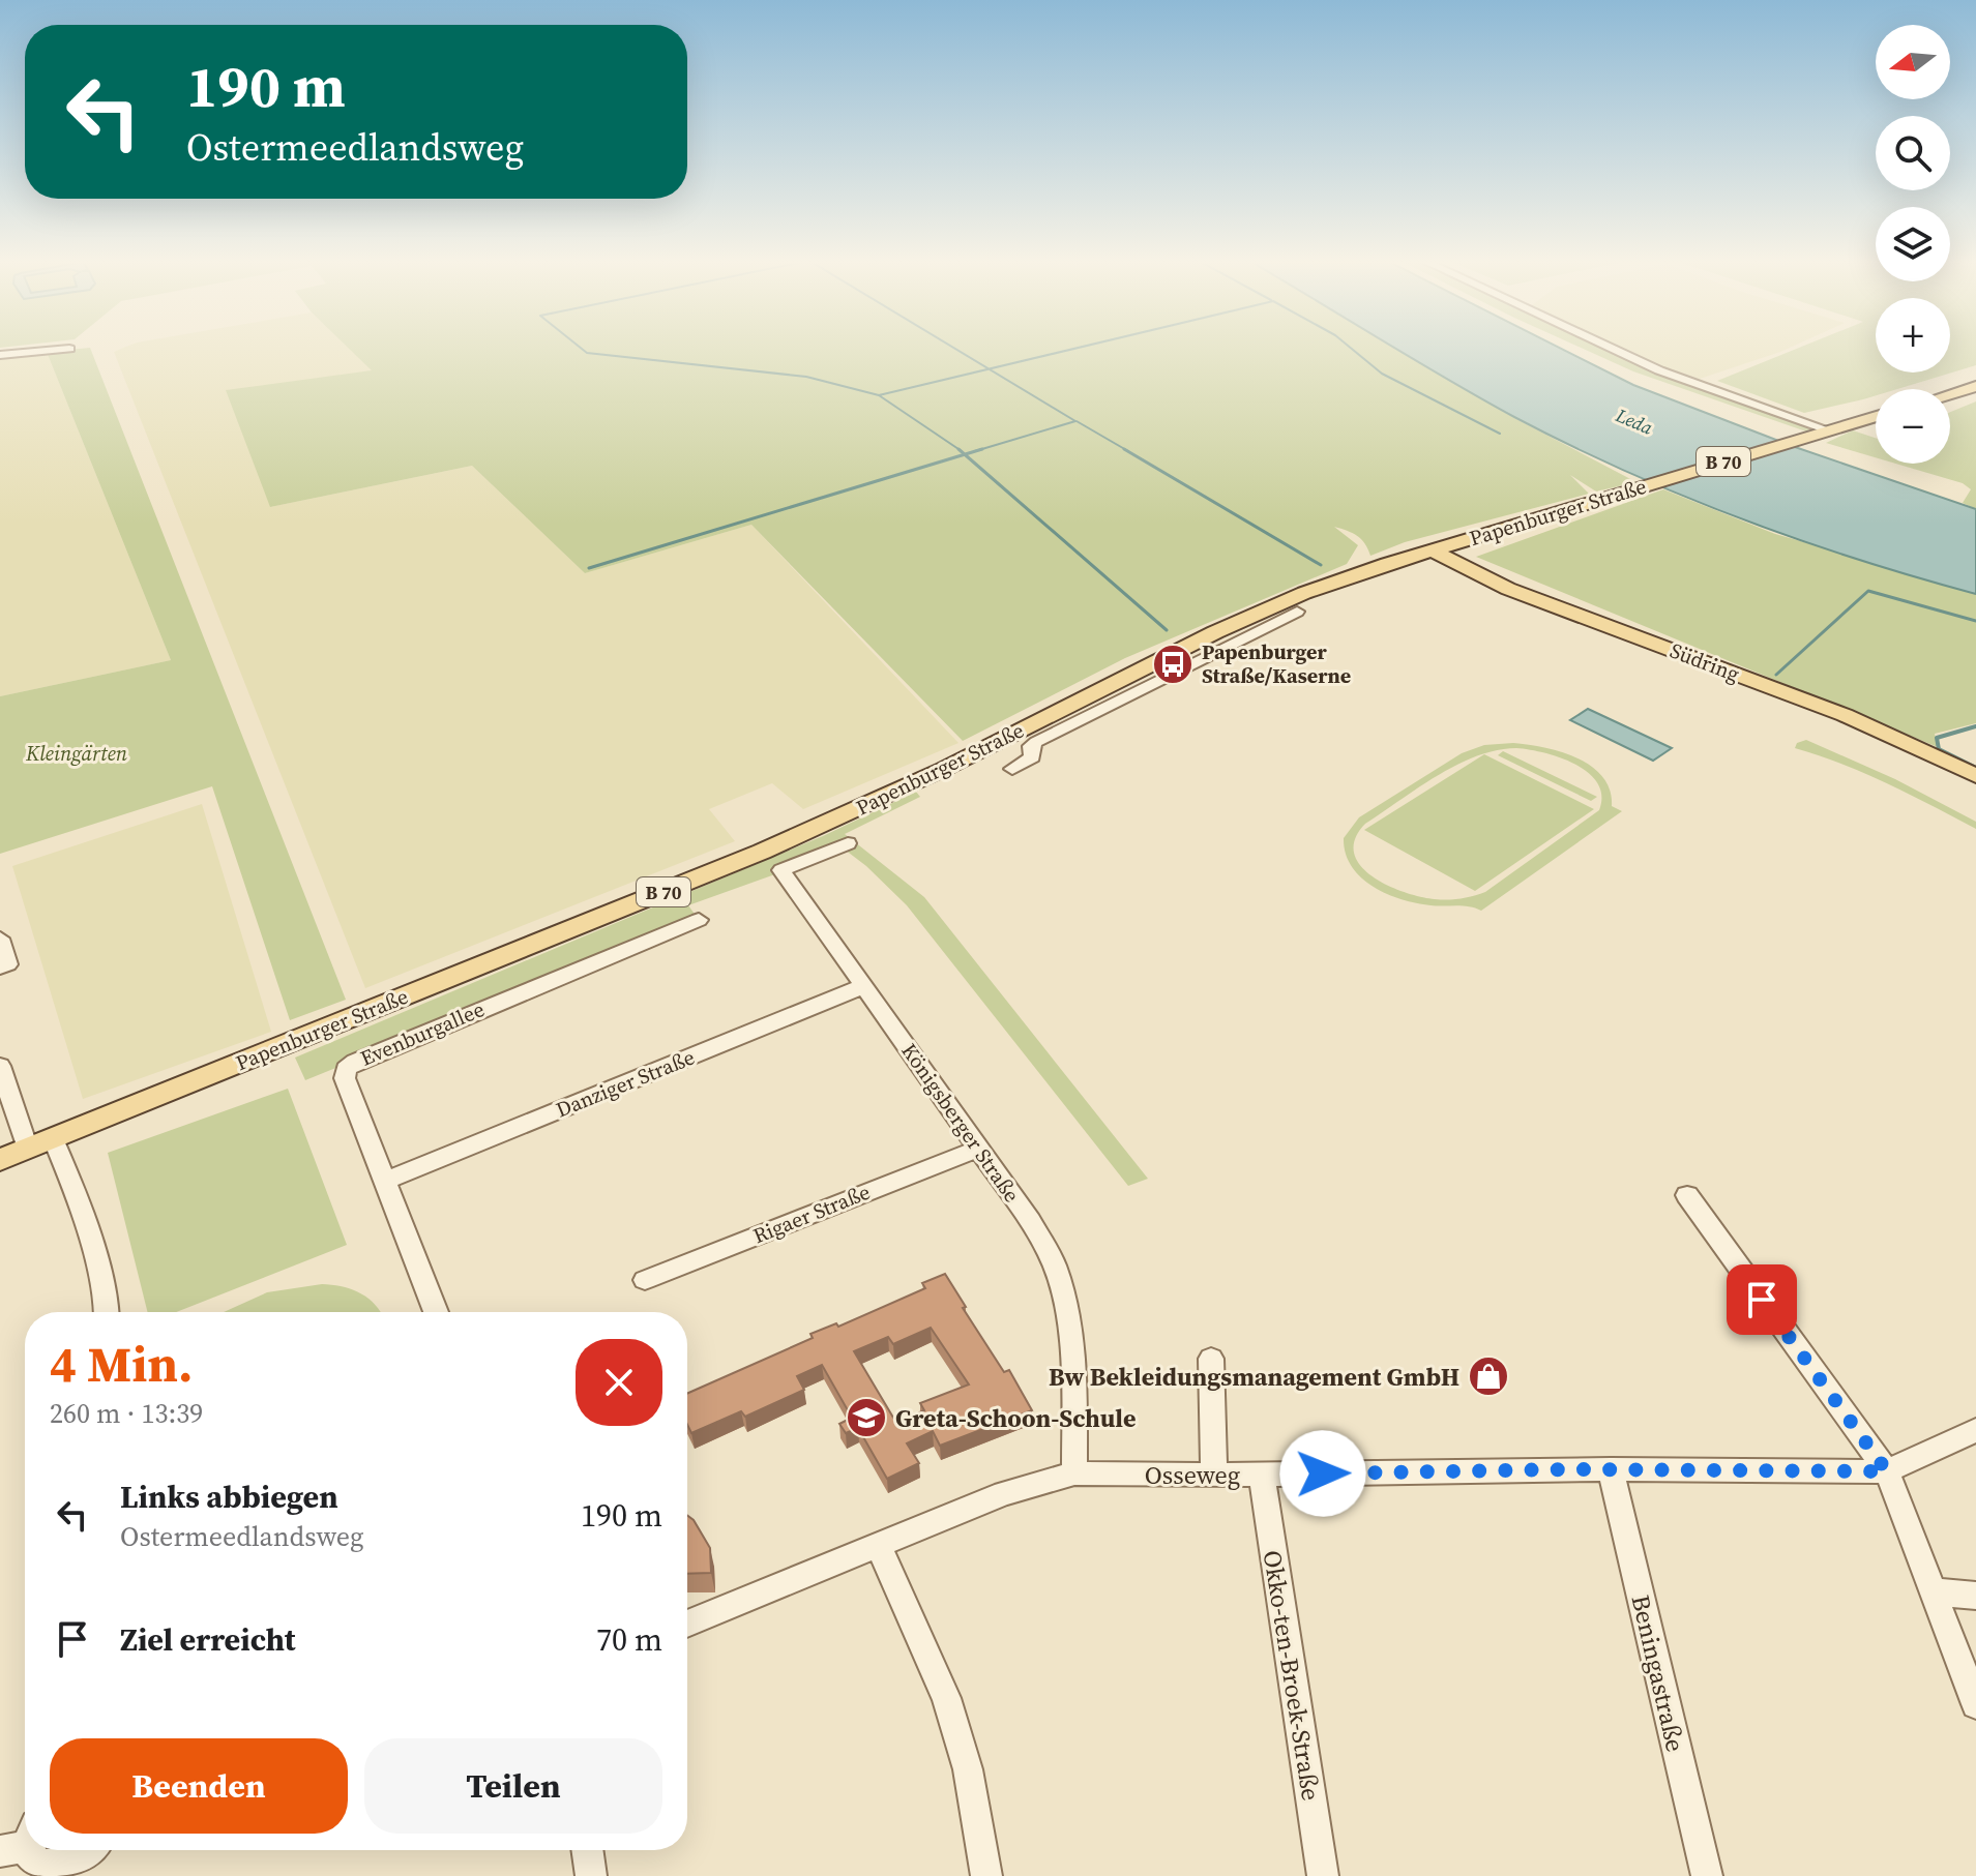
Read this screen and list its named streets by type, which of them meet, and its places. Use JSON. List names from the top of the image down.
{
  "streets": {
    "main road": ["B 70", "Papenburger Straße", "Südring"],
    "street": [
      "Evenburgallee",
      "Danziger Straße",
      "Königsberger Straße",
      "Rigaer Straße",
      "Osseweg",
      "Beningastraße",
      "Okko-ten-Broek-Straße"
    ]
  },
  "crossings": [
    ["Papenburger Straße", "Südring"],
    ["Evenburgallee", "Danziger Straße"],
    ["Danziger Straße", "Königsberger Straße"],
    ["Königsberger Straße", "Rigaer Straße"],
    ["Königsberger Straße", "Osseweg"],
    ["Osseweg", "Beningastraße"],
    ["Osseweg", "Okko-ten-Broek-Straße"]
  ],
  "water": ["Leda"],
  "parks": ["Kleingärten"],
  "places": {
    "bus stop": ["Papenburger Straße/Kaserne"],
    "shop": ["Bw Bekleidungsmanagement GmbH"],
    "school or university": ["Greta-Schoon-Schule"]
  },
  "north": "left",
  "page": {
    "map_buttons": ["+", "−"],
    "turn": ["190 m", "Ostermeedlandsweg"],
    "heading": ["4 Min.", "260 m · 13:39"],
    "list": [
      {
        "name": "Links abbiegen",
        "note": "Ostermeedlandsweg",
        "value": "190 m"
      },
      {
        "name": "Ziel erreicht",
        "value": "70 m"
      }
    ],
    "buttons": ["Beenden", "Teilen"]
  }
}
